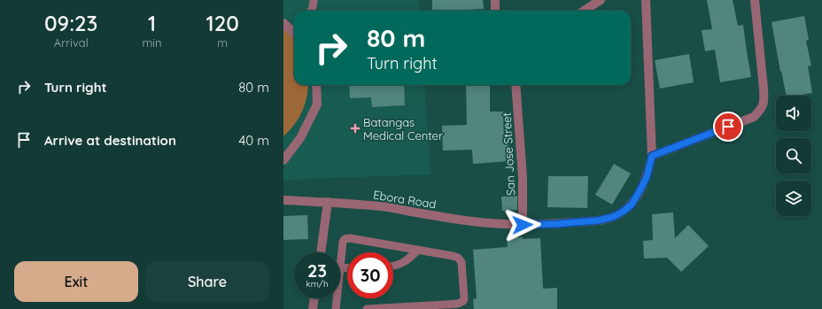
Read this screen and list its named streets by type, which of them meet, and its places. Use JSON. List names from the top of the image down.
{
  "streets": {
    "street": ["San Jose Street", "Ebora Road"]
  },
  "crossings": [
    ["San Jose Street", "Ebora Road"]
  ],
  "places": {
    "health": ["Batangas Medical Center"]
  },
  "page": {
    "eta": [
      "09:23",
      "Arrival",
      "1",
      "min",
      "120",
      "m"
    ],
    "turn": ["80 m", "Turn right"],
    "list": [
      {
        "name": "Turn right",
        "value": "80 m"
      },
      {
        "name": "Arrive at destination",
        "value": "40 m"
      }
    ],
    "speed": "23 km/h",
    "limit": "30",
    "buttons": ["Exit", "Share"]
  }
}
